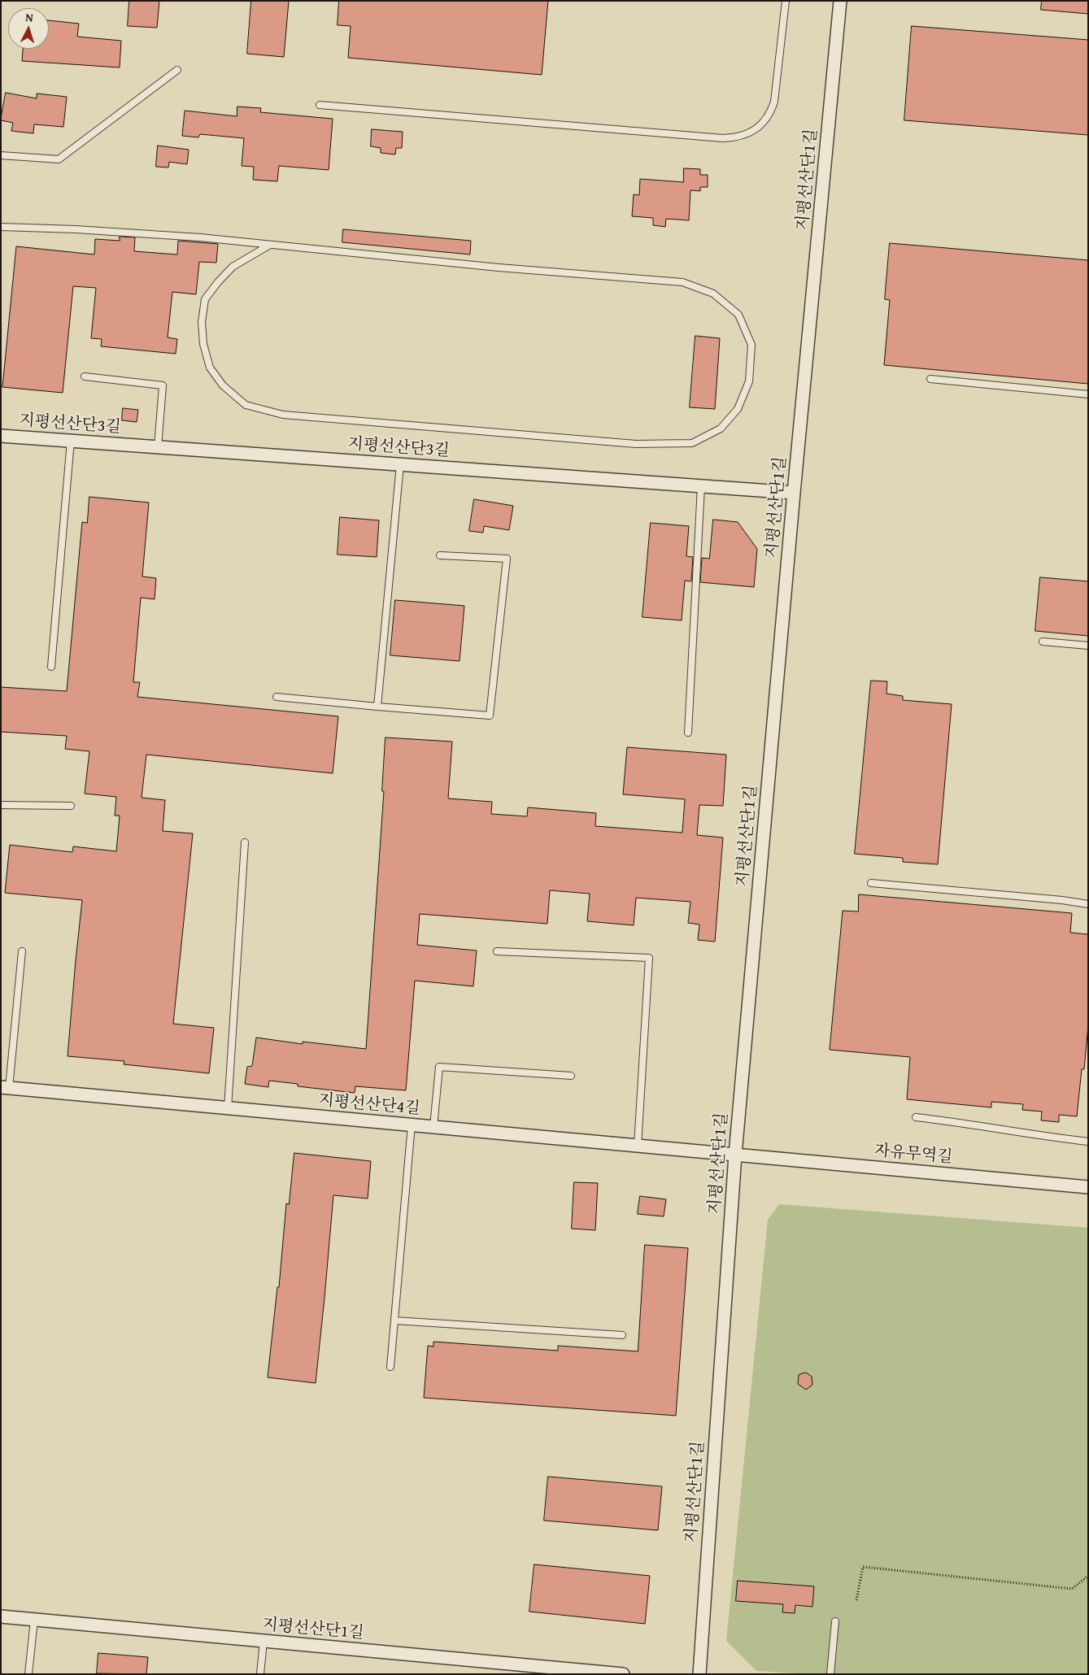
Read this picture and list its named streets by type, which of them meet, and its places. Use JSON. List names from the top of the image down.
{
  "streets": {
    "street": [
      "지평선산단1길",
      "지평선산단3길",
      "지평선산단4길",
      "자유무역길"
    ]
  },
  "crossings": [
    ["지평선산단1길", "지평선산단3길"],
    ["지평선산단1길", "지평선산단4길"],
    ["지평선산단1길", "자유무역길"],
    ["지평선산단4길", "자유무역길"]
  ],
  "north": "top"
}
